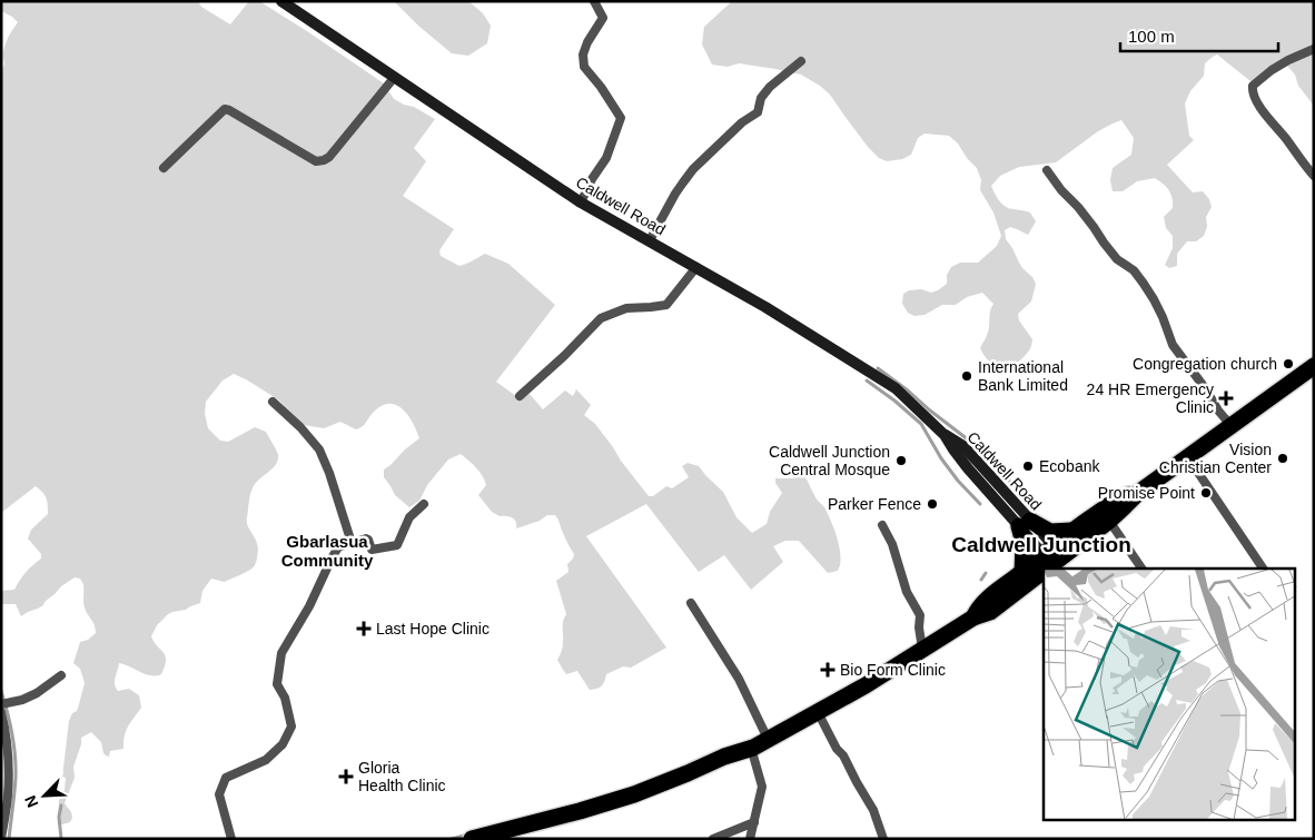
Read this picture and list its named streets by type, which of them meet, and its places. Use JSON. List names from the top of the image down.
{
  "streets": {
    "main road": ["Caldwell Road"]
  },
  "districts": ["Gbarlasua Community", "Caldwell Junction"],
  "places": {
    "other": [
      "Congregation church",
      "International Bank Limited",
      "Vision Christian Center",
      "Caldwell Junction Central Mosque",
      "Ecobank",
      "Promise Point",
      "Parker Fence"
    ],
    "health": [
      "24 HR Emergency Clinic",
      "Last Hope Clinic",
      "Bio Form Clinic",
      "Gloria Health Clinic"
    ]
  },
  "scale_bar": "100 m",
  "north": "bottom left"
}
